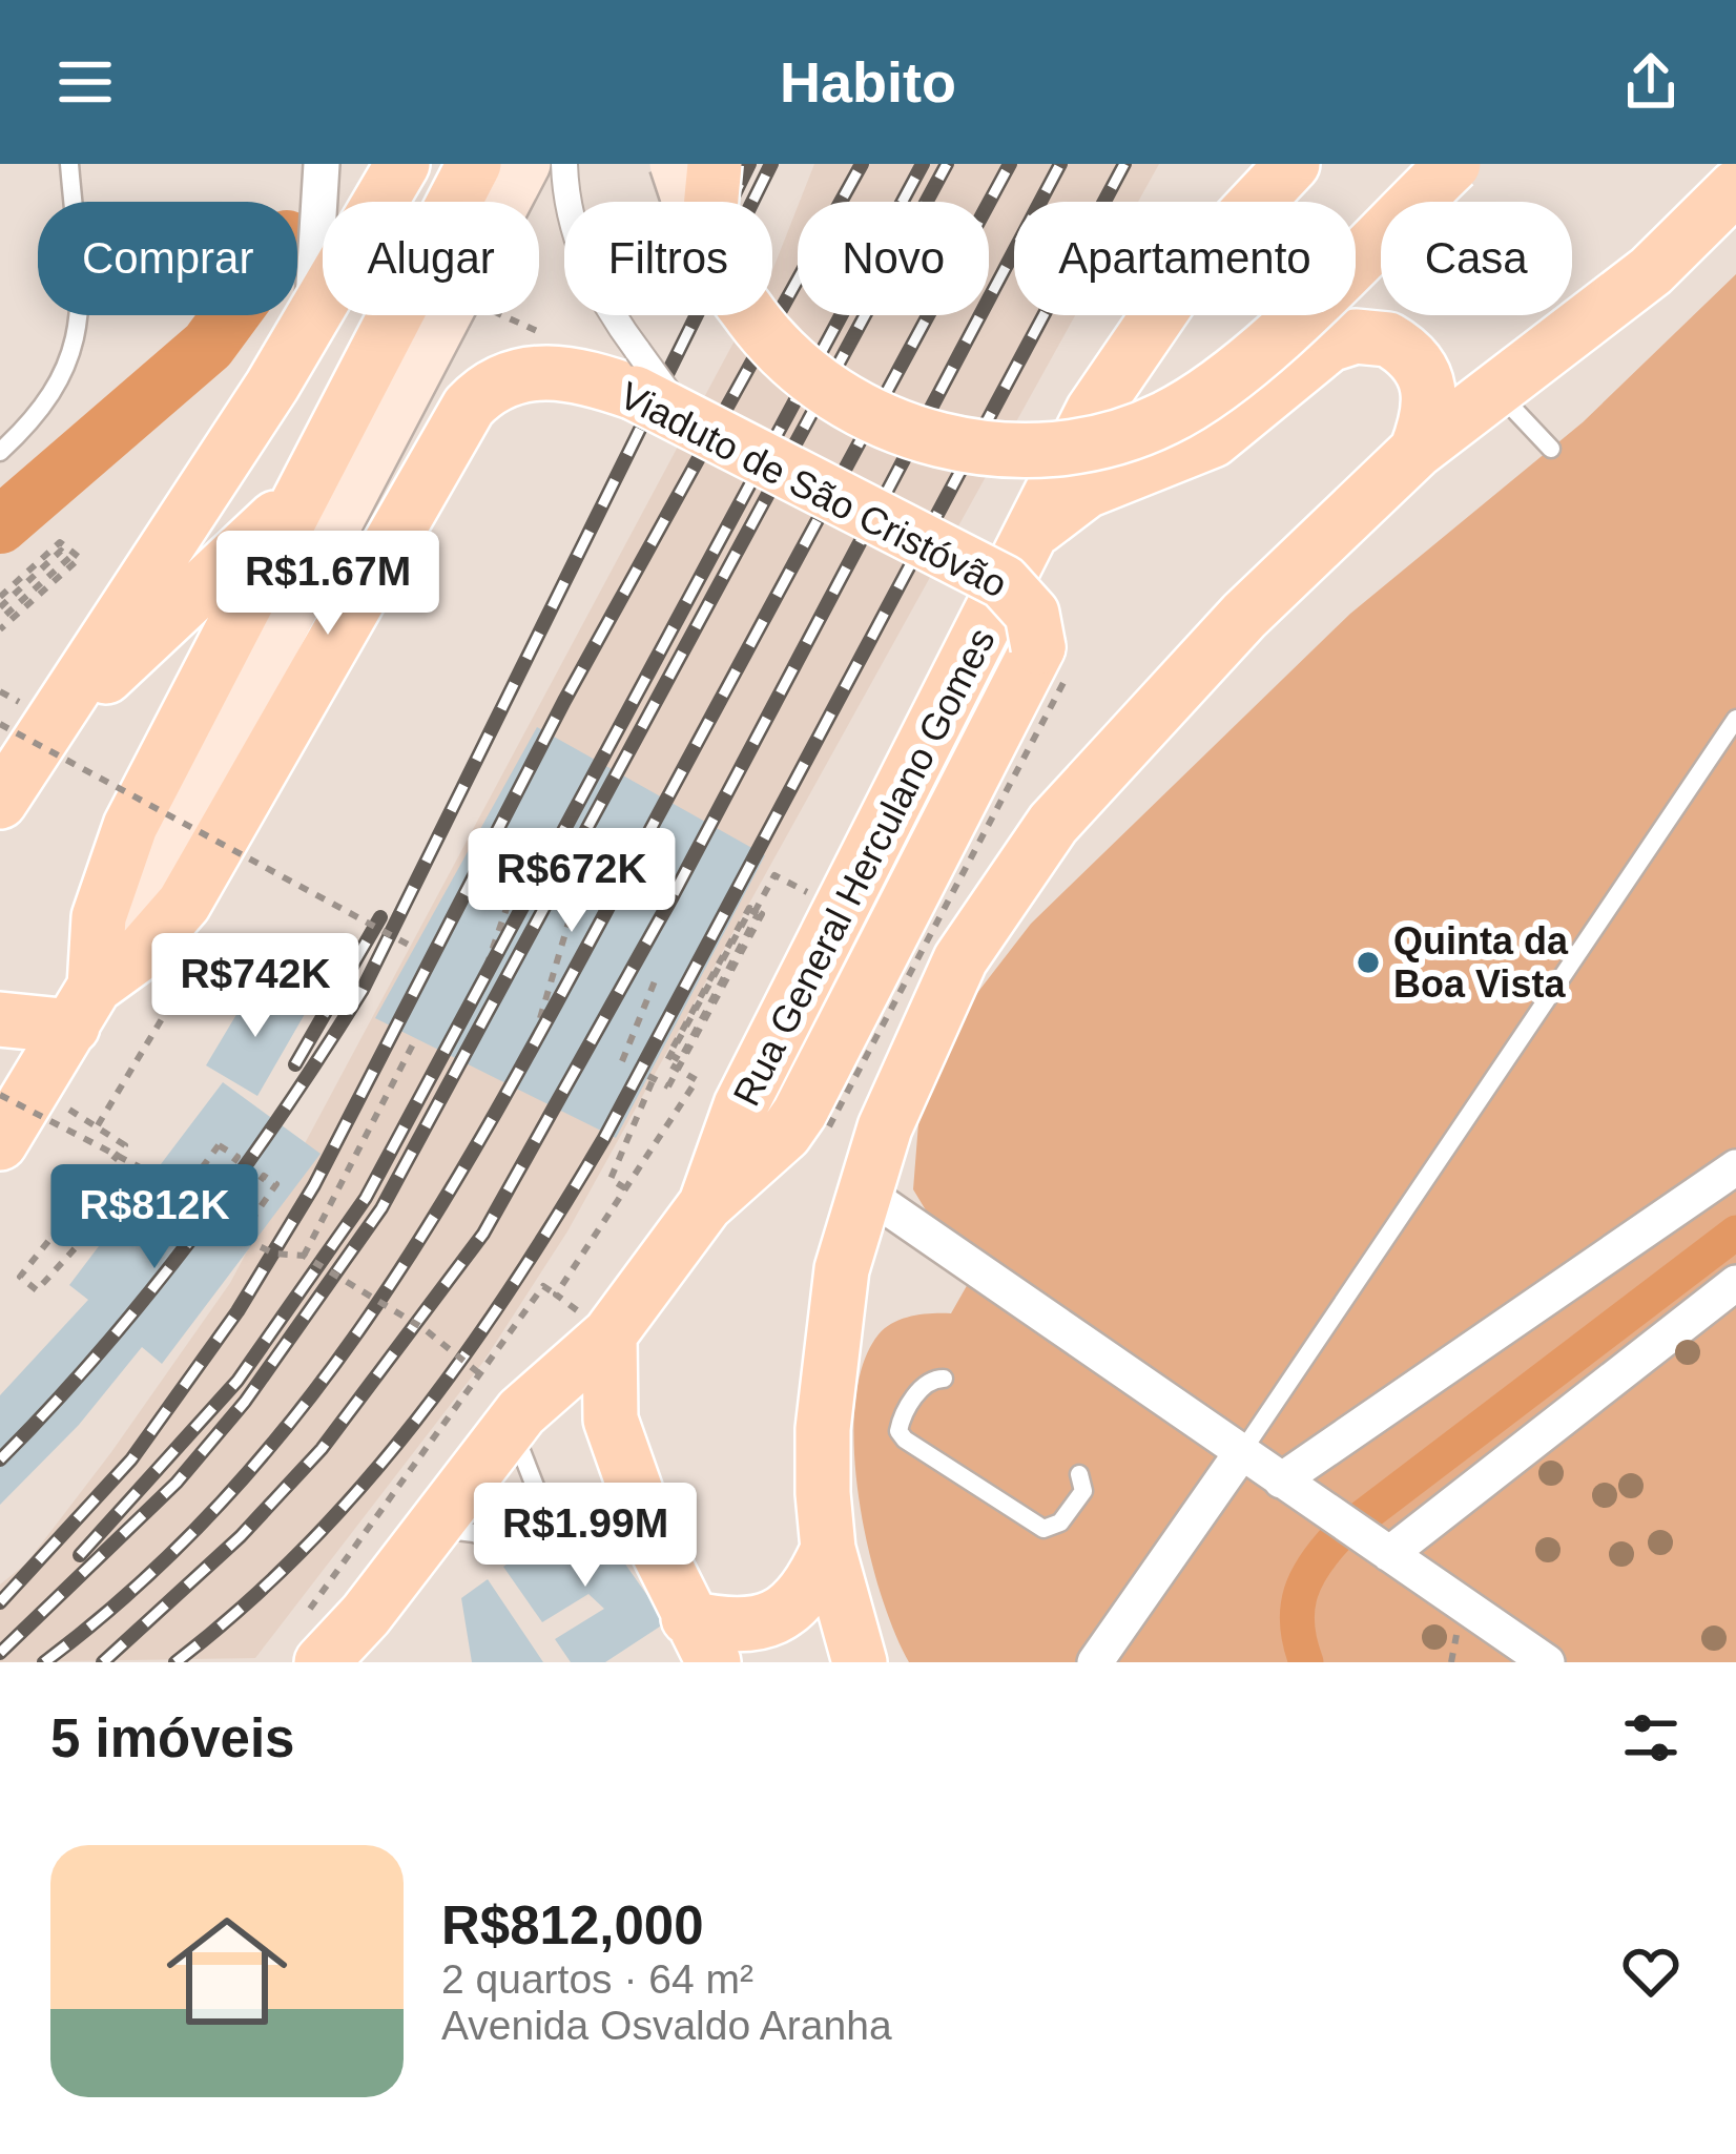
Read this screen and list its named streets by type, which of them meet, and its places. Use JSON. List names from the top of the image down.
{
  "streets": {
    "main road": ["Viaduto de São Cristóvão", "Rua General Herculano Gomes"]
  },
  "places": ["Quinta da Boa Vista"],
  "page": {
    "header": "Habito",
    "chip": [
      "Comprar",
      "Alugar",
      "Filtros",
      "Novo",
      "Apartamento",
      "Casa"
    ],
    "price": [
      "R$1.67M",
      "R$672K",
      "R$742K",
      "R$812K",
      "R$1.99M"
    ],
    "heading": "5 imóveis",
    "list": [
      {
        "name": "R$812,000",
        "note": "2 quartos · 64 m² · Avenida Osvaldo Aranha"
      }
    ]
  }
}
